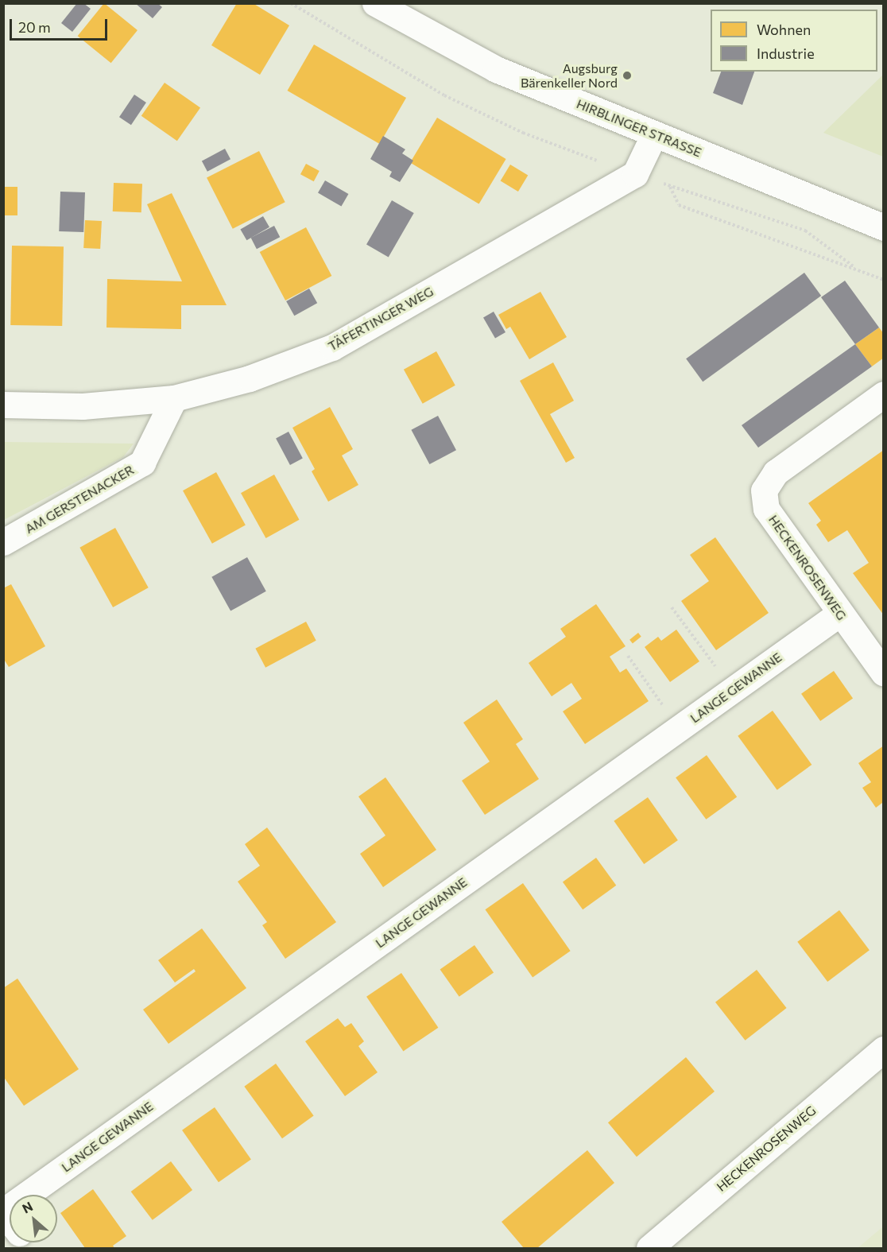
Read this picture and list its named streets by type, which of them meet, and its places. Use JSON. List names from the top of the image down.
{
  "streets": {
    "street": [
      "HIRBLINGER STRASSE",
      "TÄFERTINGER WEG",
      "AM GERSTENACKER",
      "HECKENROSENWEG",
      "LANGE GEWANNE"
    ]
  },
  "crossings": [
    ["TÄFERTINGER WEG", "AM GERSTENACKER"],
    ["HECKENROSENWEG", "LANGE GEWANNE"]
  ],
  "places": ["Augsburg Bärenkeller Nord"],
  "legend": ["Wohnen", "Industrie"],
  "scale_bar": "20 m",
  "north": "top left"
}
